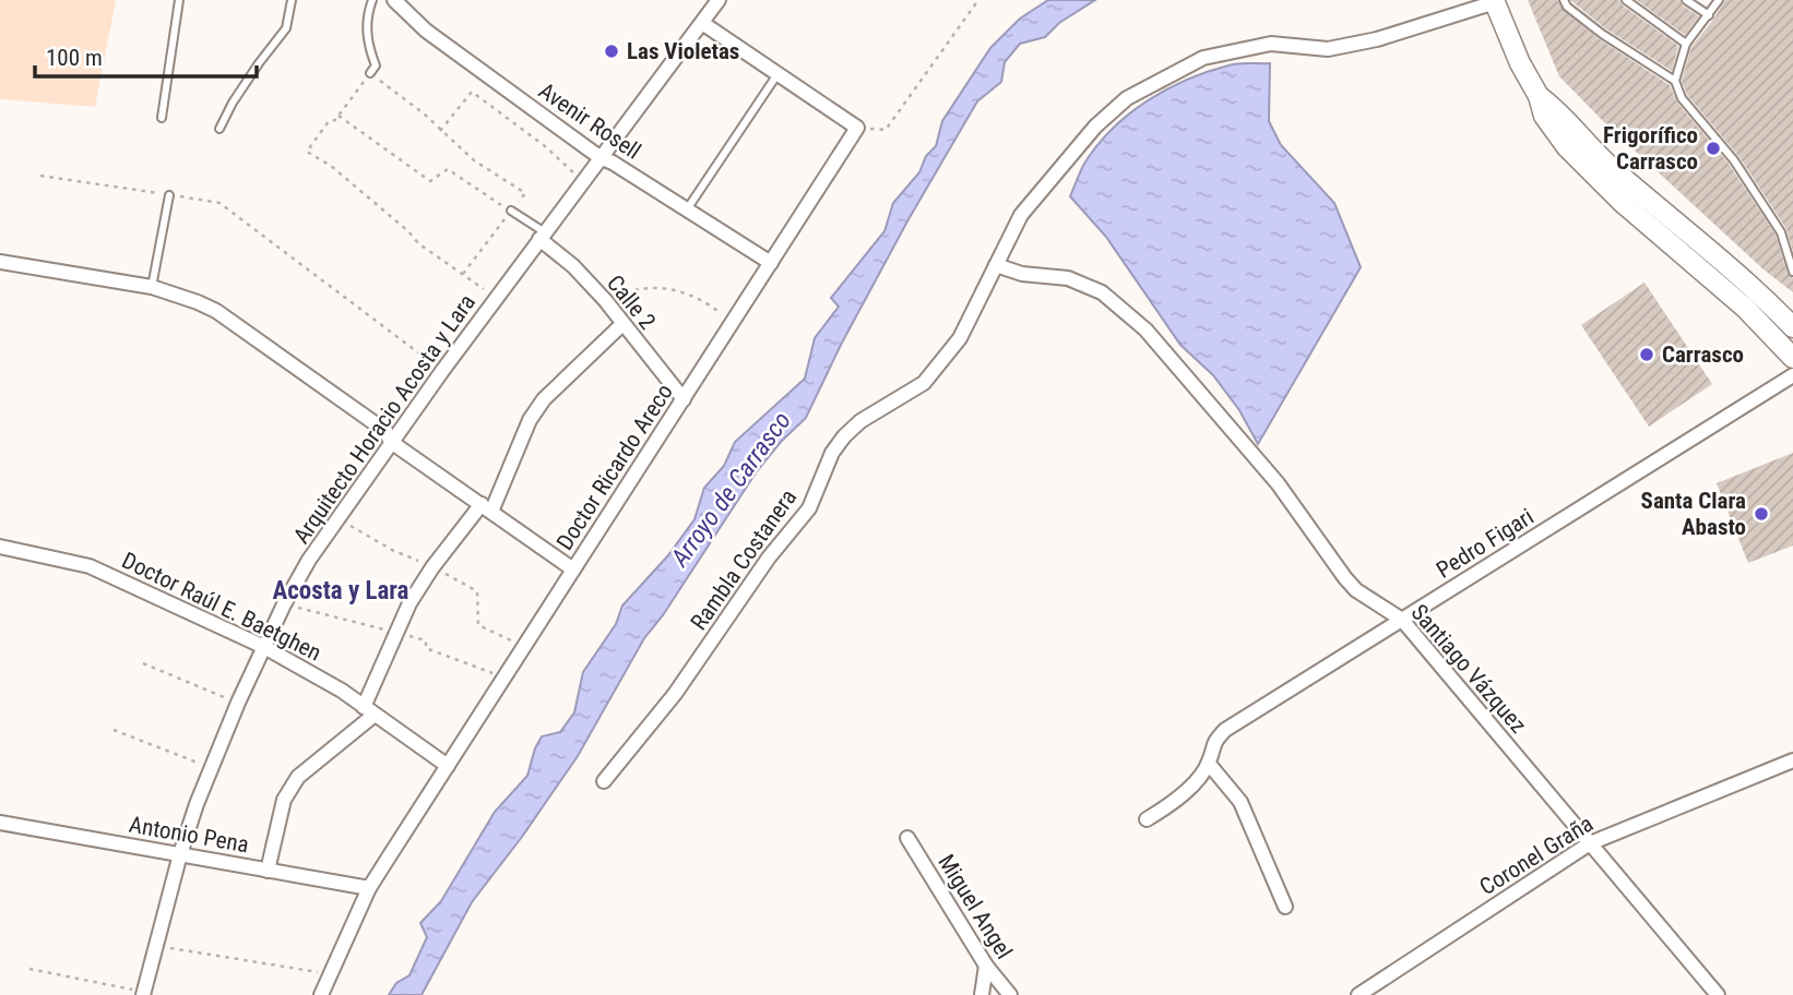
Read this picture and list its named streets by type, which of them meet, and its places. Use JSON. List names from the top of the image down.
{
  "streets": {
    "street": [
      "Avenir Rosell",
      "Calle 2",
      "Arquitecto Horacio Acosta y Lara",
      "Doctor Ricardo Areco",
      "Pedro Figari",
      "Rambla Costanera",
      "Doctor Raúl E. Baetghen",
      "Santiago Vázquez",
      "Antonio Pena",
      "Coronel Graña",
      "Miguel Angel"
    ]
  },
  "crossings": [
    ["Avenir Rosell", "Arquitecto Horacio Acosta y Lara"],
    ["Avenir Rosell", "Doctor Ricardo Areco"],
    ["Calle 2", "Arquitecto Horacio Acosta y Lara"],
    ["Calle 2", "Doctor Ricardo Areco"],
    ["Arquitecto Horacio Acosta y Lara", "Doctor Raúl E. Baetghen"],
    ["Arquitecto Horacio Acosta y Lara", "Antonio Pena"],
    ["Doctor Ricardo Areco", "Doctor Raúl E. Baetghen"],
    ["Doctor Ricardo Areco", "Antonio Pena"],
    ["Pedro Figari", "Santiago Vázquez"],
    ["Rambla Costanera", "Santiago Vázquez"],
    ["Santiago Vázquez", "Coronel Graña"]
  ],
  "districts": ["Acosta y Lara"],
  "water": ["Arroyo de Carrasco"],
  "places": [
    "Las Violetas",
    "Frigorífico Carrasco",
    "Carrasco",
    "Santa Clara Abasto"
  ],
  "scale_bar": "100 m"
}
